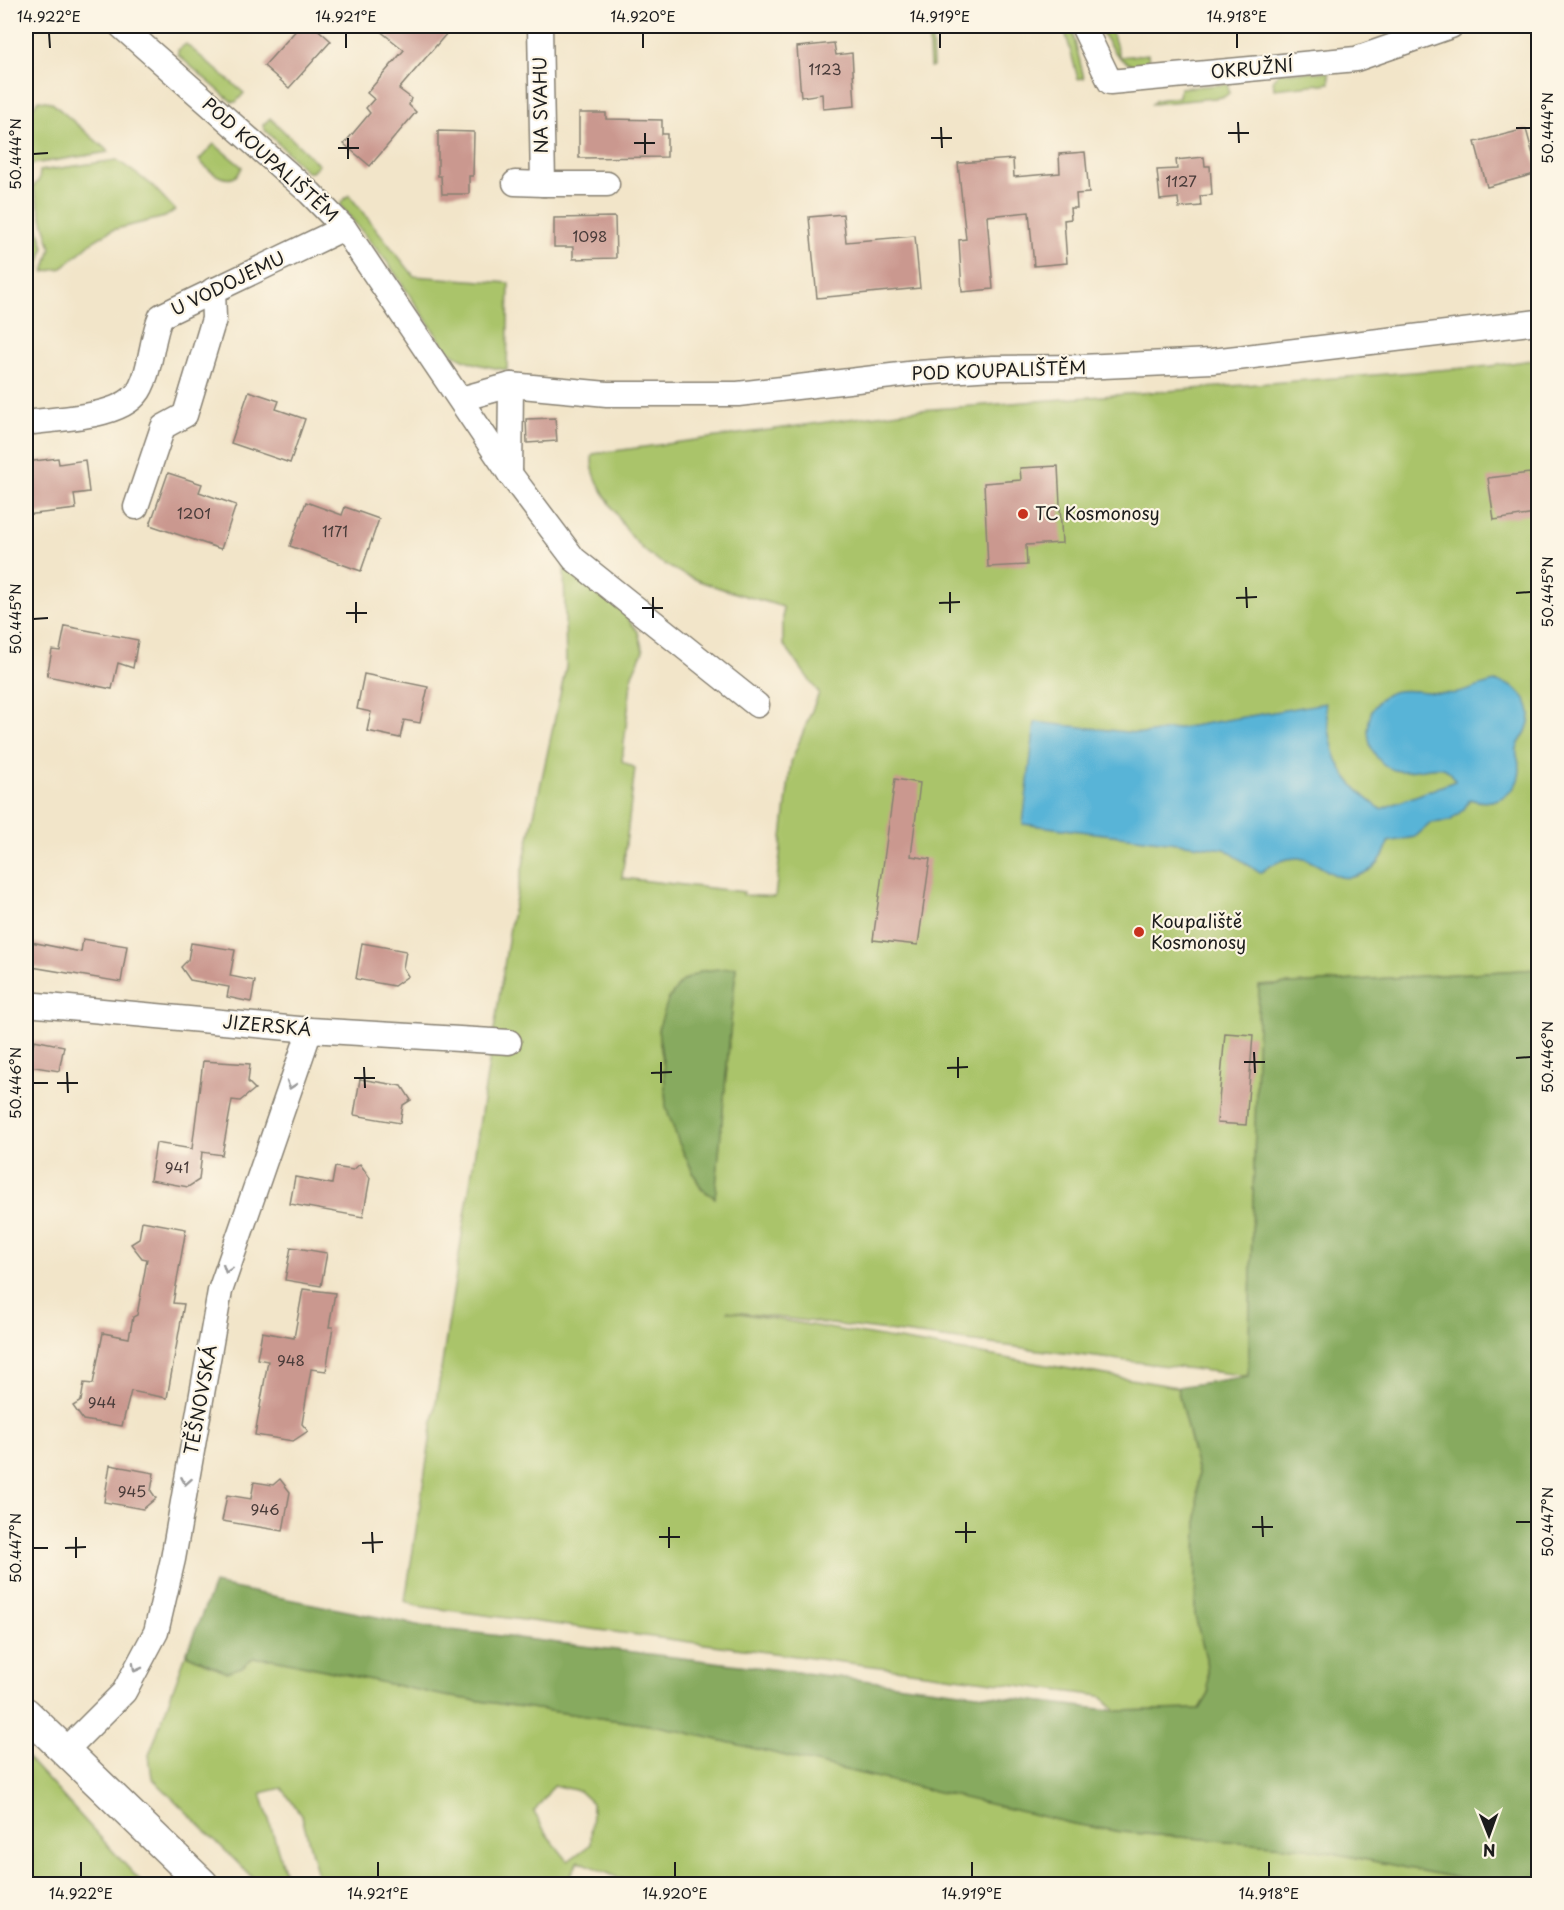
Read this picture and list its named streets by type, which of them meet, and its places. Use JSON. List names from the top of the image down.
{
  "streets": {
    "street": [
      "OKRUŽNÍ",
      "NA SVAHU",
      "POD KOUPALIŠTĚM",
      "U VODOJEMU",
      "JIZERSKÁ",
      "TĚŠNOVSKÁ"
    ]
  },
  "crossings": [
    ["POD KOUPALIŠTĚM", "U VODOJEMU"],
    ["JIZERSKÁ", "TĚŠNOVSKÁ"]
  ],
  "one_way": ["TĚŠNOVSKÁ"],
  "places": ["TC Kosmonosy", "Koupaliště Kosmonosy"],
  "house_numbers": [
    "1123",
    "1127",
    "1098",
    "1201",
    "1171",
    "941",
    "948",
    "944",
    "945",
    "946"
  ],
  "north": "bottom",
  "coordinates": [
    "14.922°E",
    "14.921°E",
    "14.920°E",
    "14.919°E",
    "14.918°E",
    "50.444°N",
    "50.445°N",
    "50.446°N",
    "50.447°N"
  ]
}
